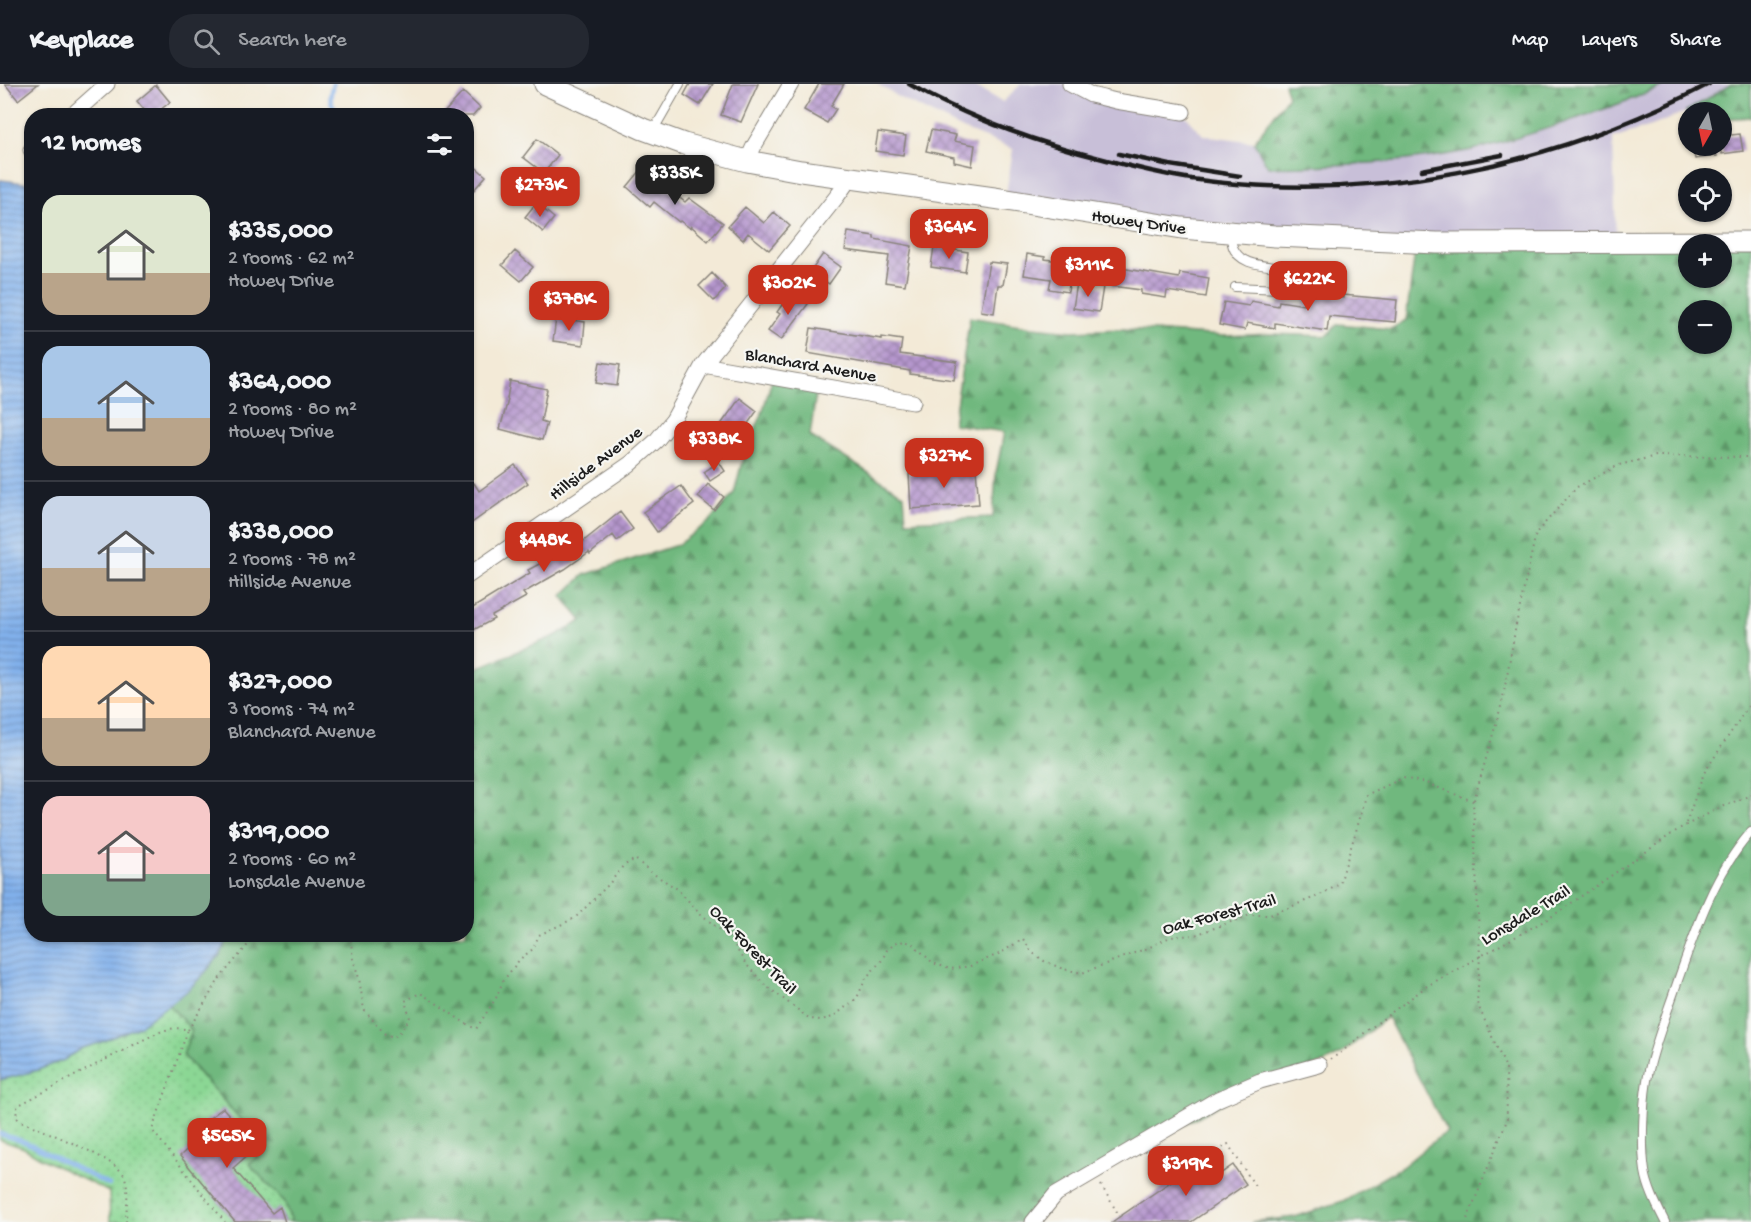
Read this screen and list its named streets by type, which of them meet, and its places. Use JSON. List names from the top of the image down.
{
  "streets": {
    "main road": ["Howey Drive"],
    "street": ["Blanchard Avenue", "Hillside Avenue"],
    "path": ["Oak Forest Trail", "Lonsdale Trail"]
  },
  "crossings": [
    ["Howey Drive", "Hillside Avenue"],
    ["Blanchard Avenue", "Hillside Avenue"]
  ],
  "north": "bottom",
  "page": {
    "header": "Keyplace",
    "search": "Search here",
    "nav": ["Map", "Layers", "Share"],
    "map_buttons": ["+", "−"],
    "heading": "12 homes",
    "price": [
      "$335K",
      "$273K",
      "$364K",
      "$311K",
      "$622K",
      "$302K",
      "$378K",
      "$338K",
      "$327K",
      "$448K",
      "$565K",
      "$319K"
    ],
    "list": [
      {
        "name": "$335,000",
        "note": "2 rooms · 62 m² · Howey Drive"
      },
      {
        "name": "$364,000",
        "note": "2 rooms · 80 m² · Howey Drive"
      },
      {
        "name": "$338,000",
        "note": "2 rooms · 78 m² · Hillside Avenue"
      },
      {
        "name": "$327,000",
        "note": "3 rooms · 74 m² · Blanchard Avenue"
      },
      {
        "name": "$319,000",
        "note": "2 rooms · 60 m² · Lonsdale Avenue"
      }
    ]
  }
}
